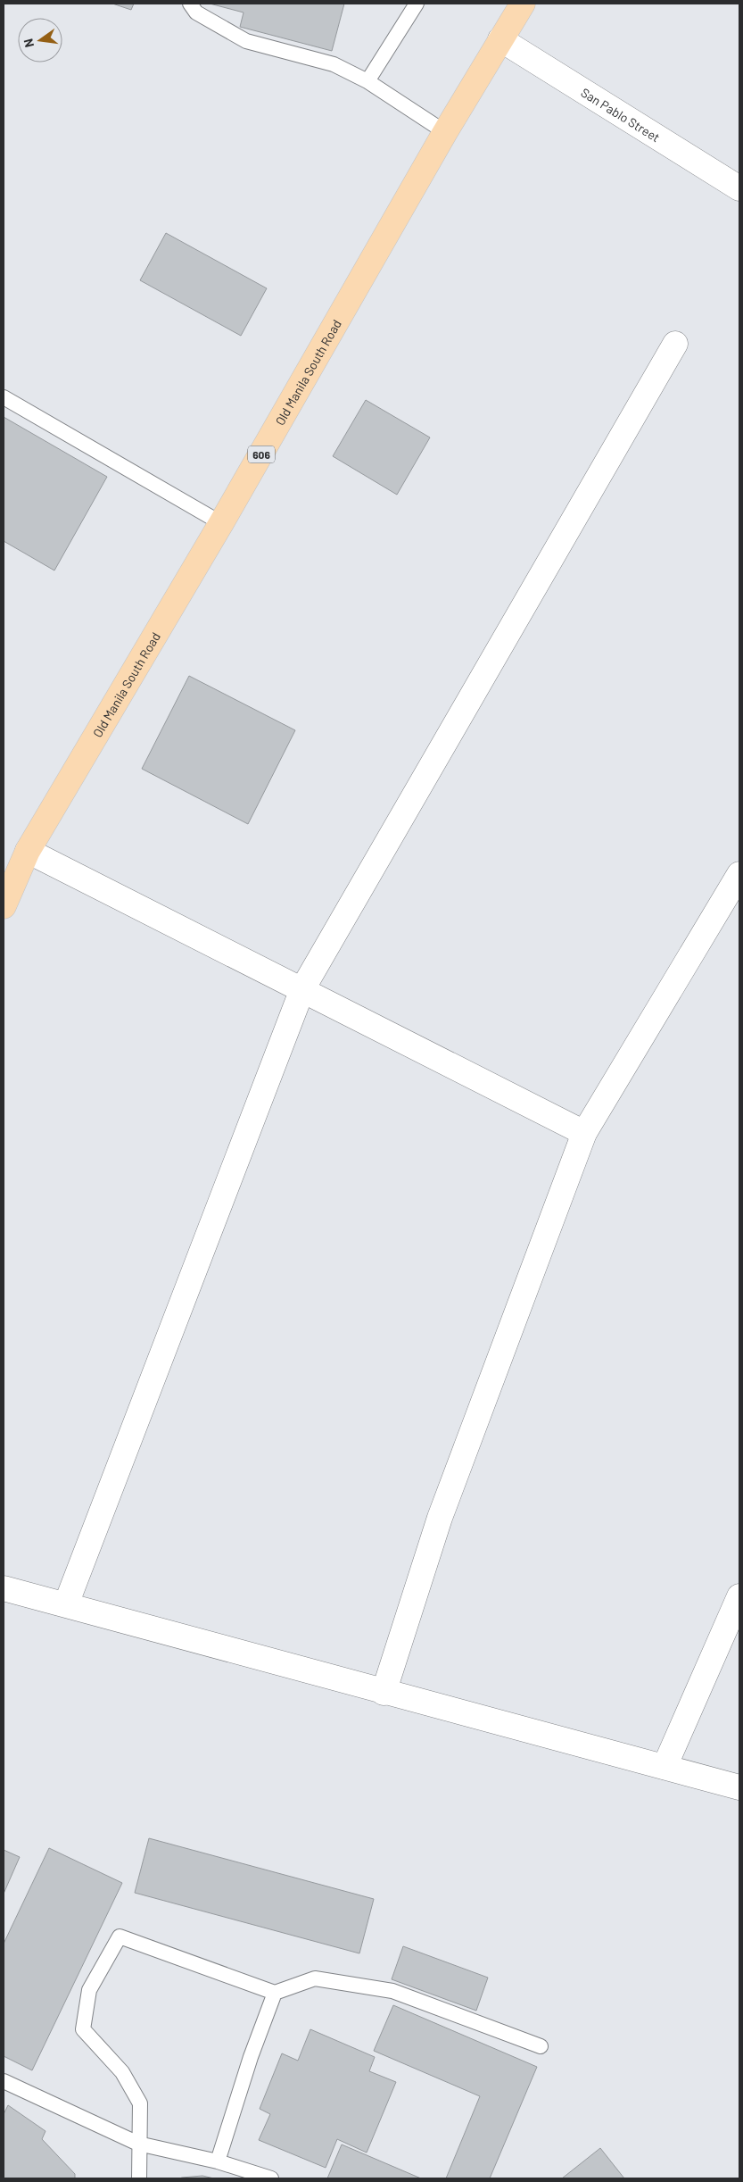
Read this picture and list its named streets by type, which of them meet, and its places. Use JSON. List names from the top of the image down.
{
  "streets": {
    "main road": ["Old Manila South Road", "606"],
    "street": ["San Pablo Street"]
  },
  "crossings": [
    ["San Pablo Street", "Old Manila South Road"]
  ],
  "north": "left"
}
